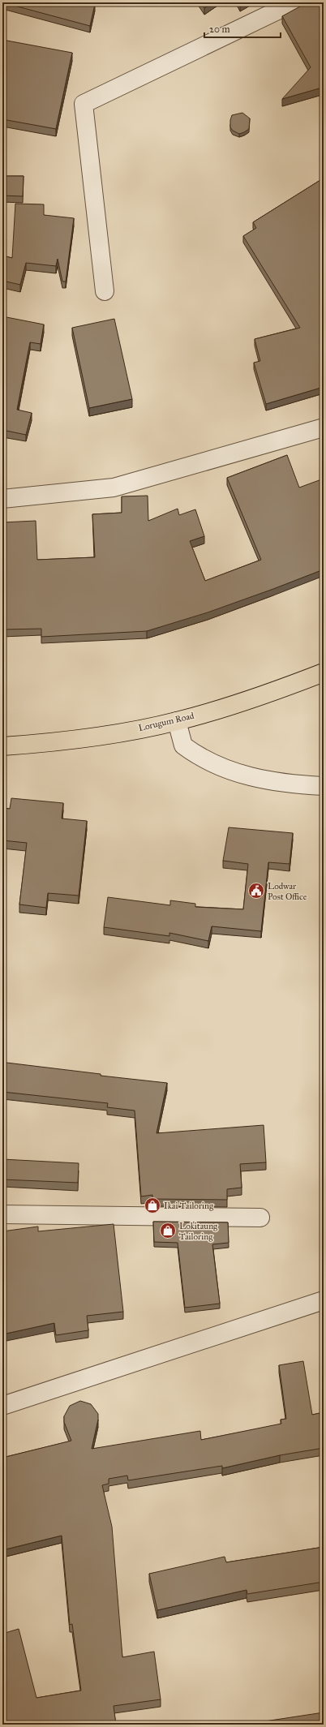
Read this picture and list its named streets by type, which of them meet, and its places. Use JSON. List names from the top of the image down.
{
  "streets": {
    "main road": ["Lorugum Road"]
  },
  "places": {
    "public building": ["Lodwar Post Office"],
    "shop": ["Ikai Tailoring", "Lokitaung Tailoring"]
  },
  "scale_bar": "20 m"
}
